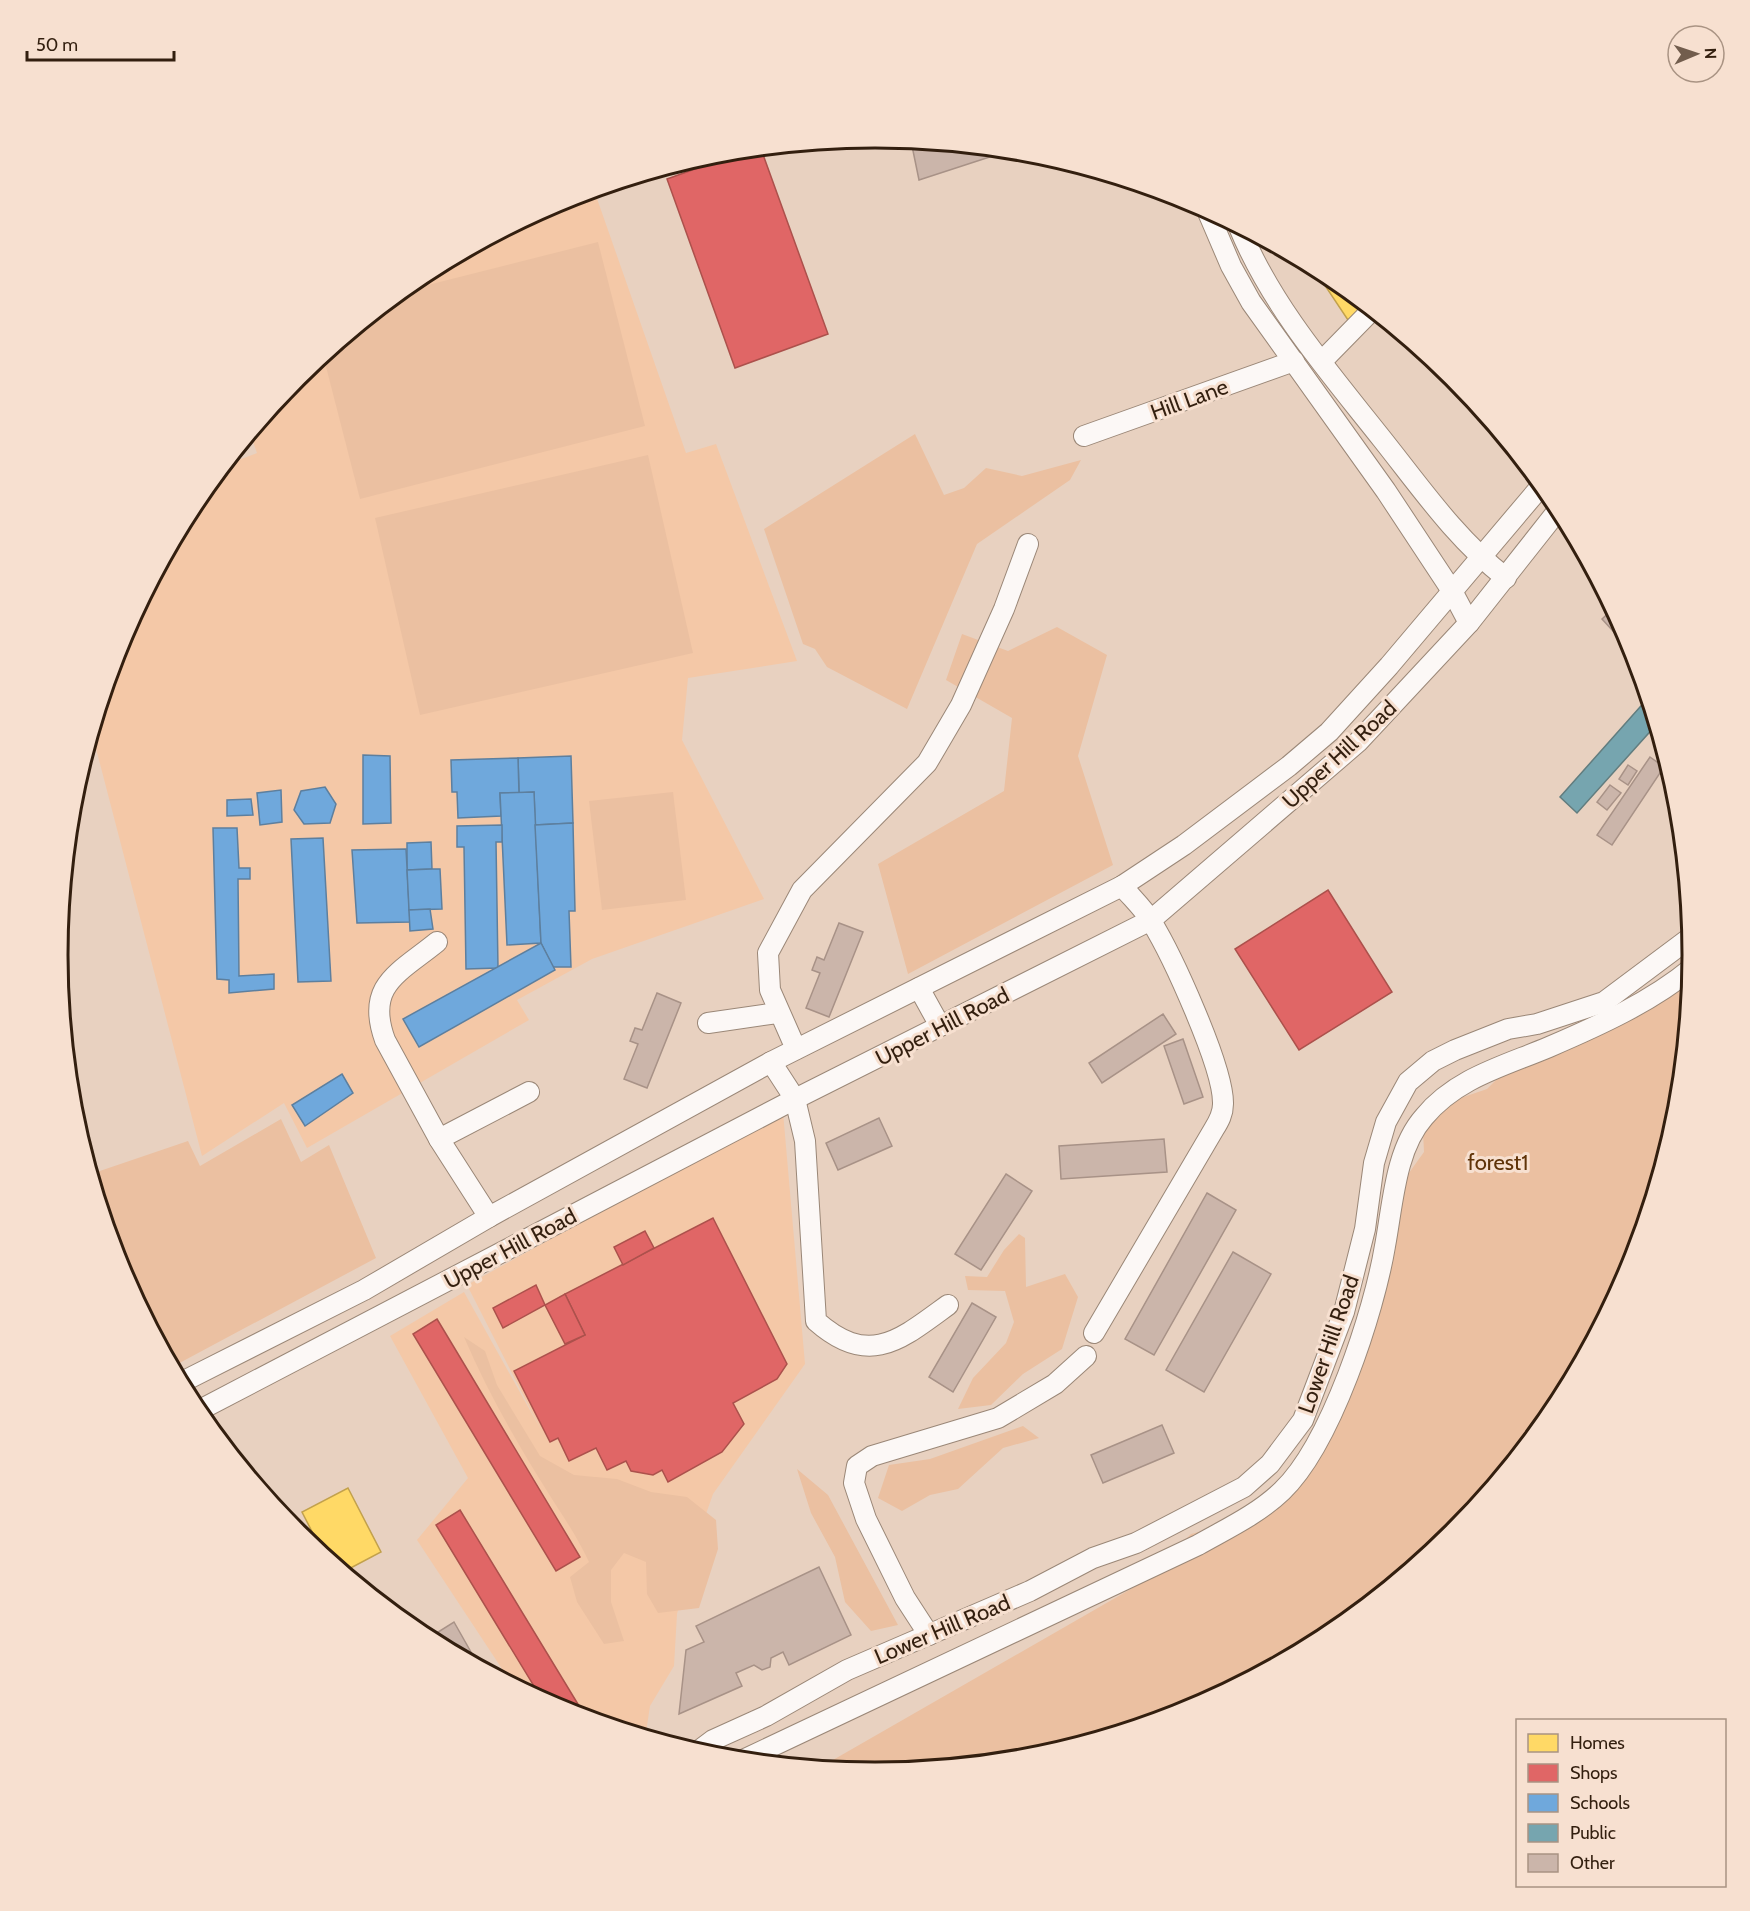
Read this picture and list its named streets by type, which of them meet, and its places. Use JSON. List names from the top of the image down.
{
  "streets": {
    "street": ["Hill Lane", "Upper Hill Road", "Lower Hill Road"]
  },
  "parks": ["forest1"],
  "legend": [
    "Homes",
    "Shops",
    "Schools",
    "Public",
    "Other"
  ],
  "scale_bar": "50 m",
  "north": "right"
}
